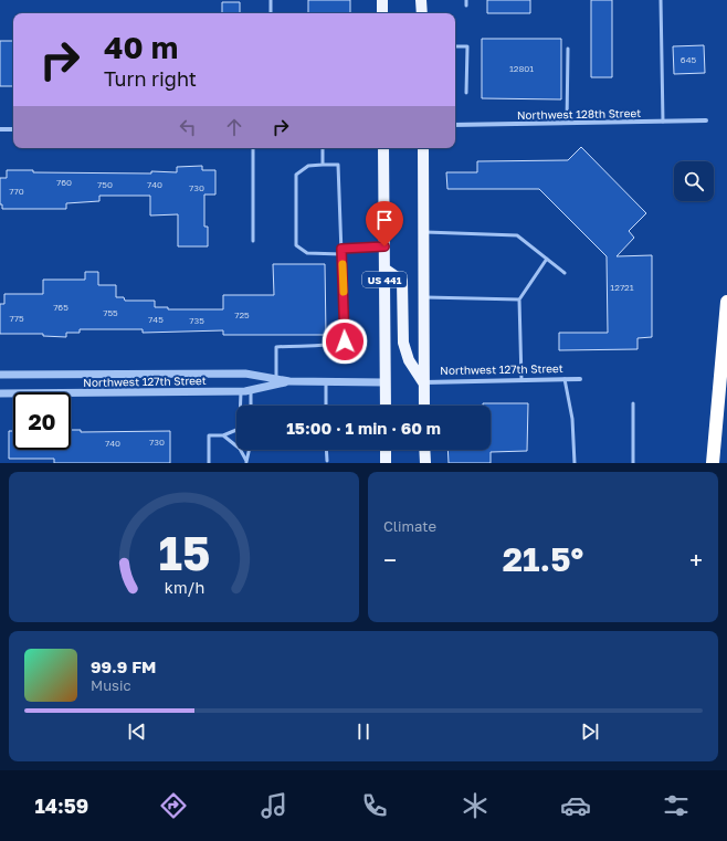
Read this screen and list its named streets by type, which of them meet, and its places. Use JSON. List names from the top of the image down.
{
  "streets": {
    "main road": ["US 441"],
    "street": ["Northwest 128th Street", "Northwest 127th Street"]
  },
  "crossings": [
    ["US 441", "Northwest 127th Street"]
  ],
  "house_numbers": [
    "645",
    "12801",
    "760",
    "750",
    "740",
    "730",
    "770",
    "12721",
    "765",
    "755",
    "725",
    "775",
    "745",
    "735",
    "730",
    "740"
  ],
  "page": {
    "turn": ["40 m", "Turn right"],
    "limit": "20",
    "trip": "15:00 · 1 min · 60 m",
    "tile": "Climate",
    "heat": ["−", "21.5°", "+"],
    "song": ["99.9 FM", "Music"],
    "tabs": "14:59",
    "gauge": ["15", "km/h"]
  }
}
